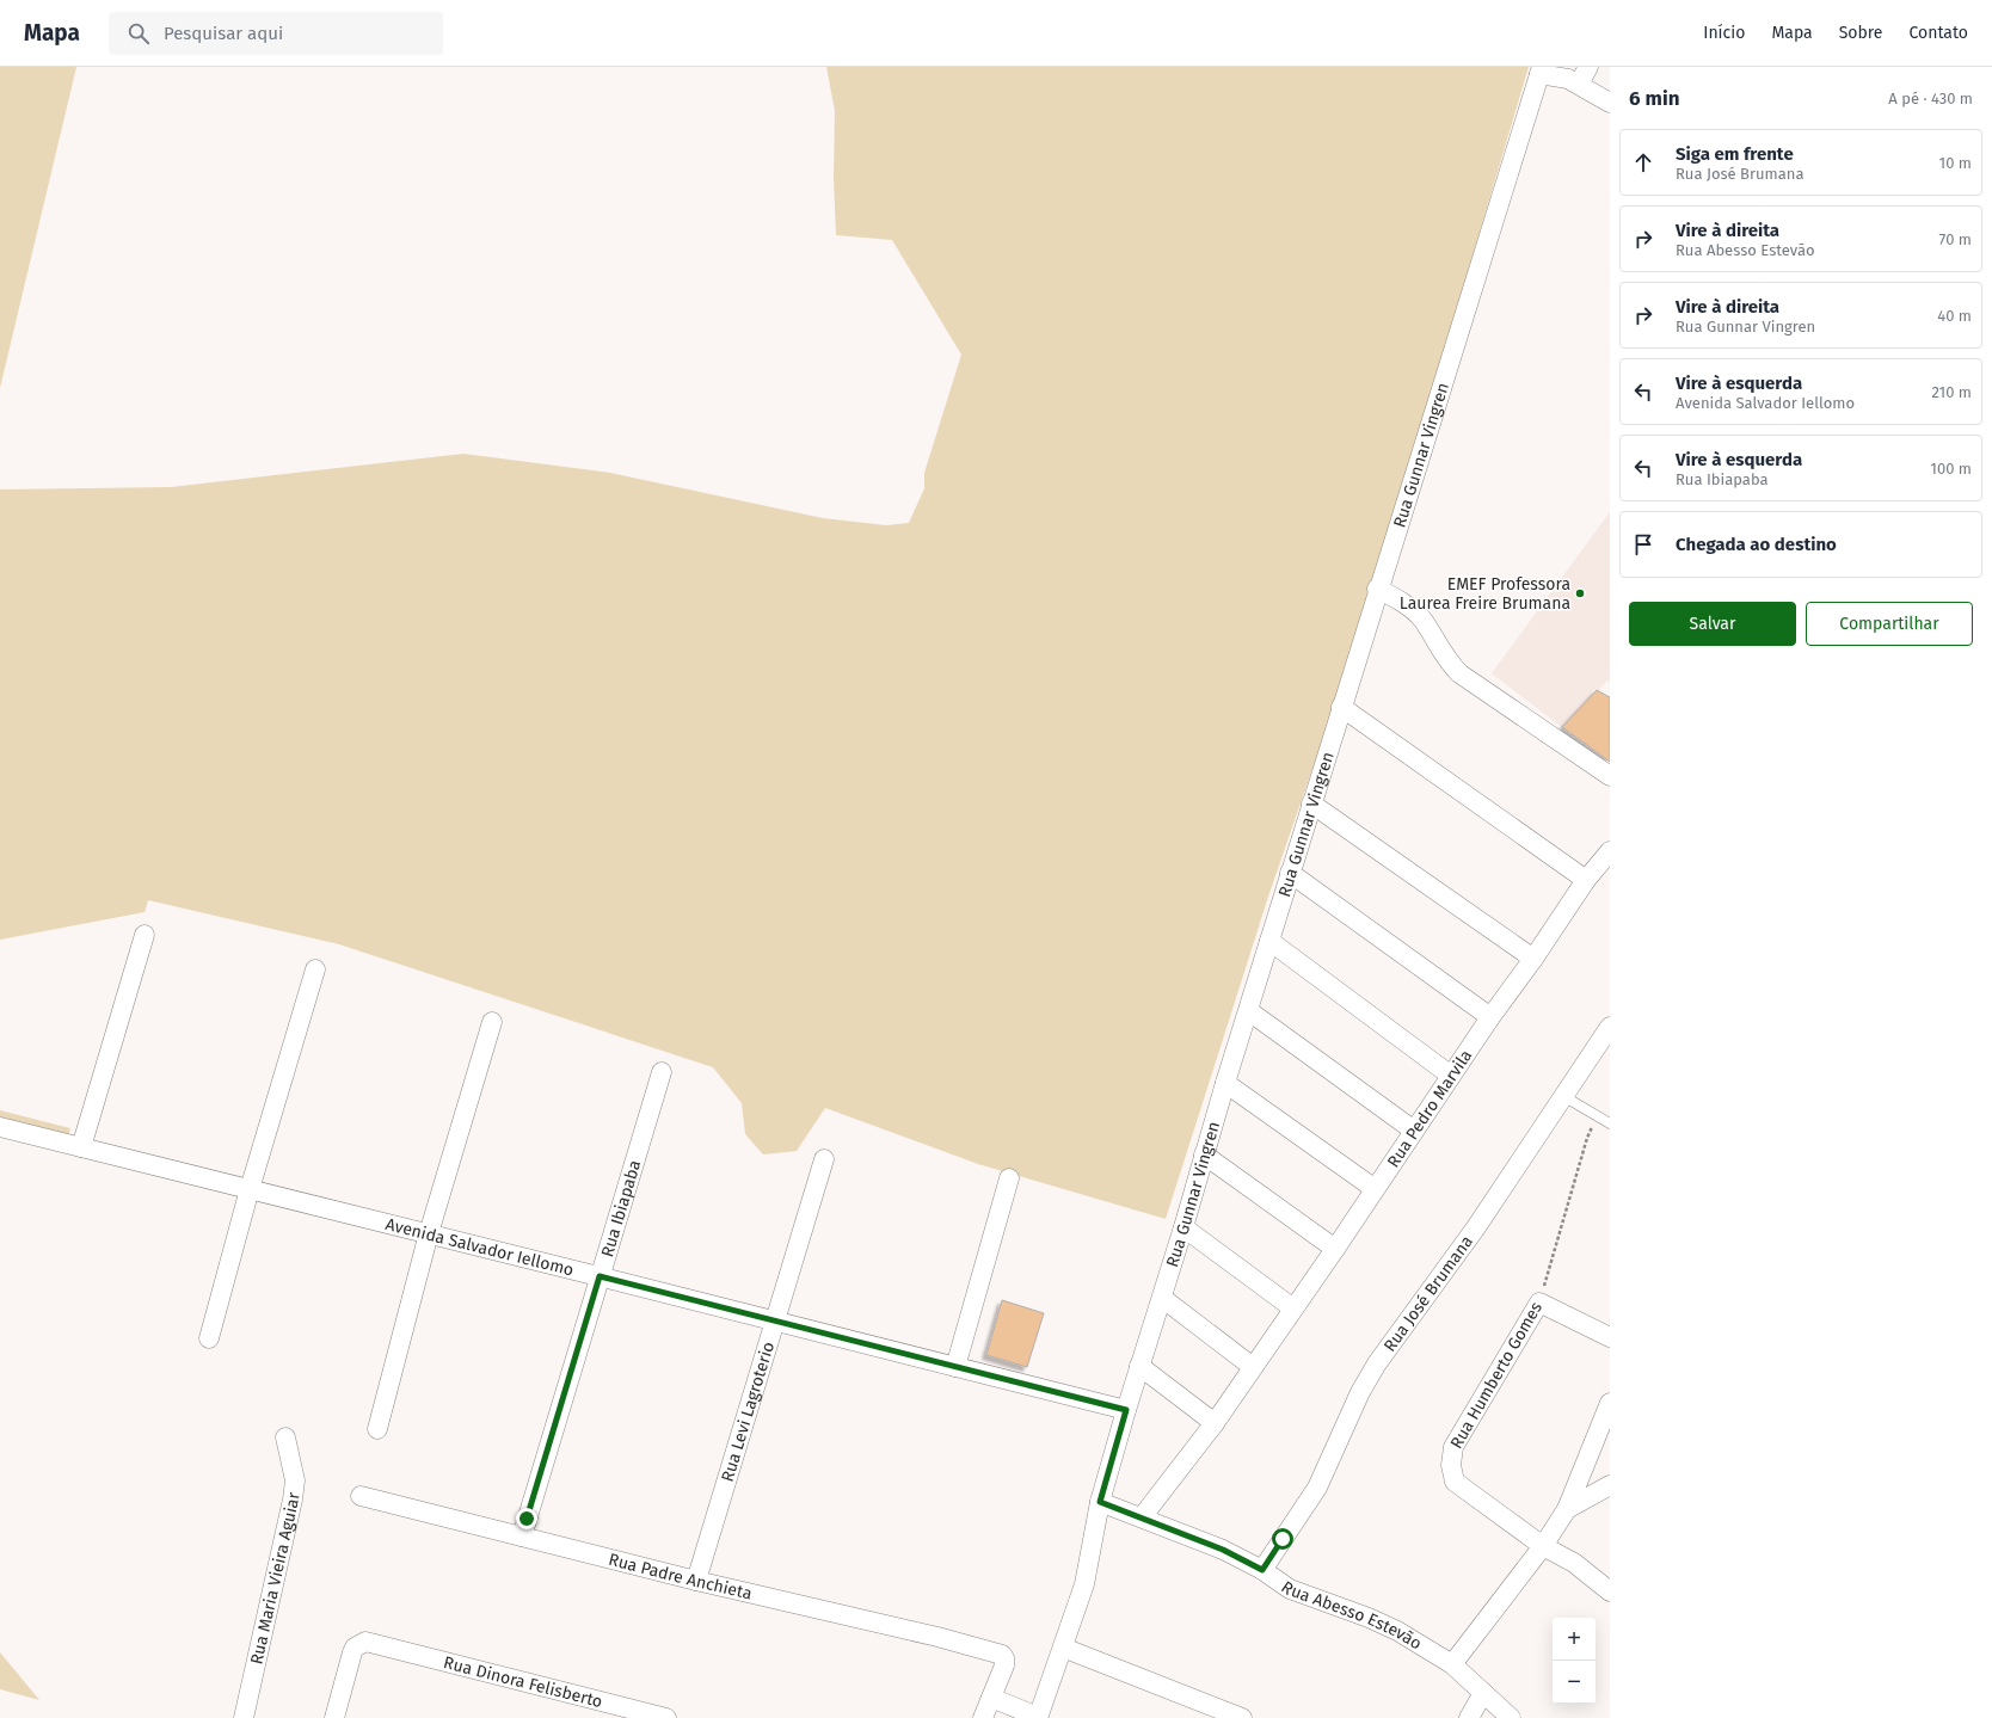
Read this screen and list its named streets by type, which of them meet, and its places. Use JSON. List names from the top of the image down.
{
  "streets": {
    "street": [
      "Rua Gunnar Vingren",
      "Rua Pedro Marvila",
      "Rua Ibiapaba",
      "Avenida Salvador Iellomo",
      "Rua José Brumana",
      "Rua Humberto Gomes",
      "Rua Levi Lagroterio",
      "Rua Padre Anchieta",
      "Rua Maria Vieira Aguiar",
      "Rua Abesso Estevão",
      "Rua Dinora Felisberto"
    ]
  },
  "crossings": [
    ["Rua Gunnar Vingren", "Avenida Salvador Iellomo"],
    ["Rua Gunnar Vingren", "Rua Abesso Estevão"],
    ["Rua Pedro Marvila", "Rua Abesso Estevão"],
    ["Rua Ibiapaba", "Avenida Salvador Iellomo"],
    ["Rua Ibiapaba", "Rua Padre Anchieta"],
    ["Avenida Salvador Iellomo", "Rua Levi Lagroterio"],
    ["Rua José Brumana", "Rua Abesso Estevão"],
    ["Rua Levi Lagroterio", "Rua Padre Anchieta"]
  ],
  "places": ["EMEF Professora Laurea Freire Brumana"],
  "page": {
    "header": "Mapa",
    "search": "Pesquisar aqui",
    "nav": [
      "Início",
      "Mapa",
      "Sobre",
      "Contato"
    ],
    "heading": ["6 min", "A pé · 430 m"],
    "list": [
      ["Siga em frente", "Rua José Brumana", "10 m"],
      ["Vire à direita", "Rua Abesso Estevão", "70 m"],
      ["Vire à direita", "Rua Gunnar Vingren", "40 m"],
      ["Vire à esquerda", "Avenida Salvador Iellomo", "210 m"],
      ["Vire à esquerda", "Rua Ibiapaba", "100 m"],
      "Chegada ao destino"
    ],
    "buttons": ["Salvar", "Compartilhar"],
    "map_buttons": ["+", "−"]
  }
}
